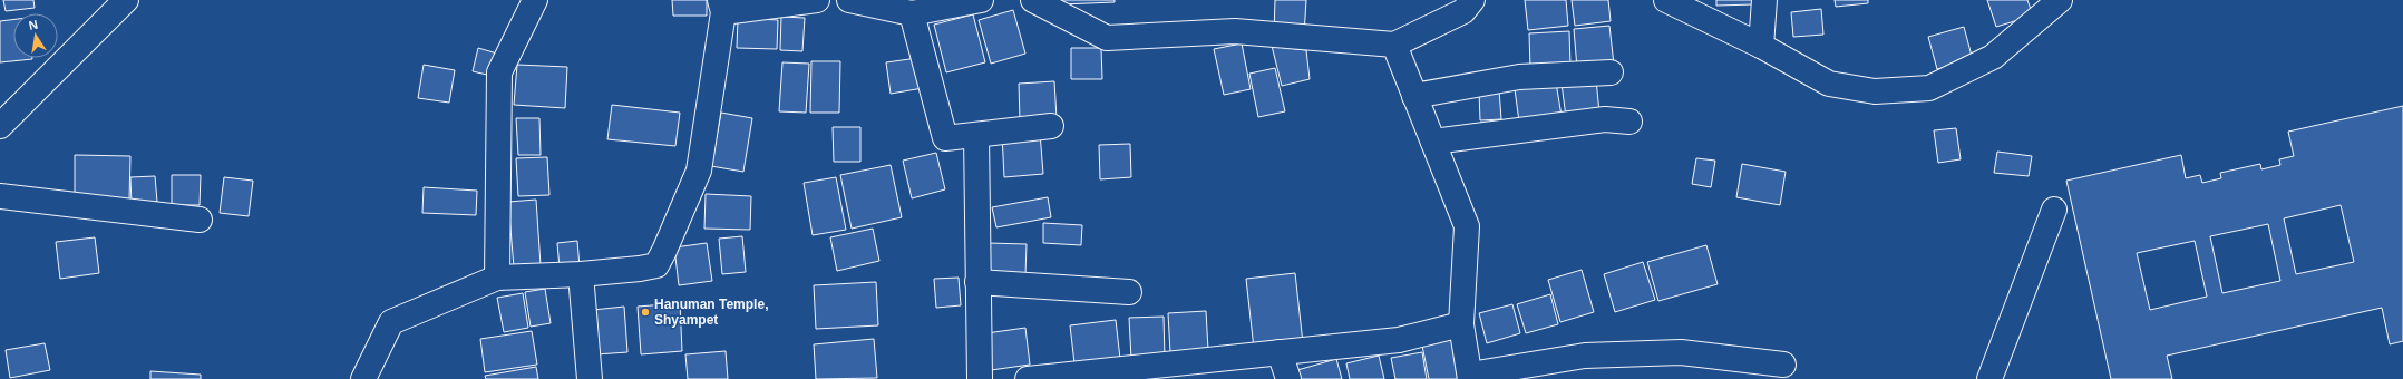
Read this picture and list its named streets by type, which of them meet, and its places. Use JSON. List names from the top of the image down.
{
  "places": ["Hanuman Temple, Shyampet"],
  "north": "top"
}
